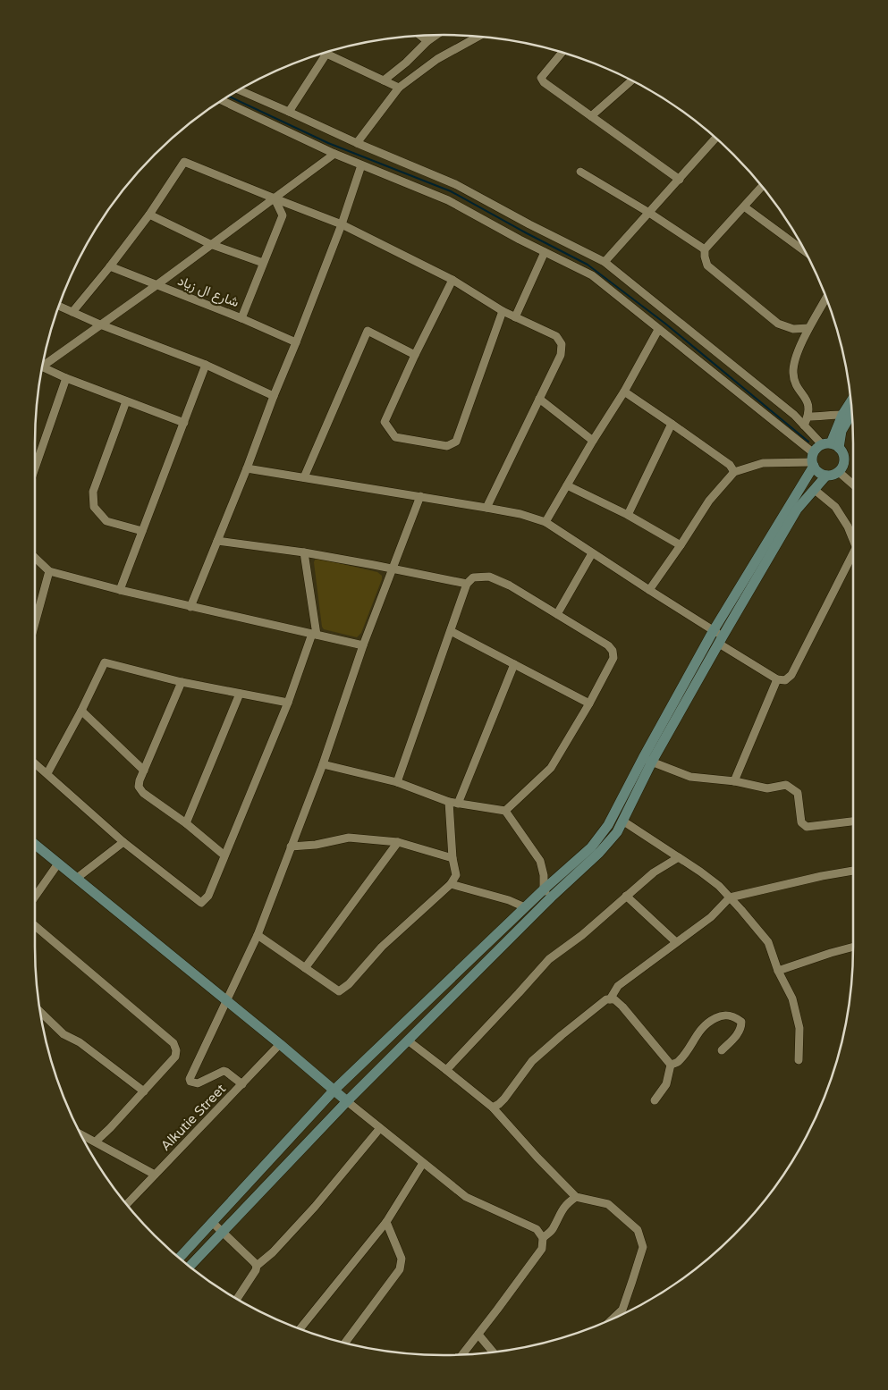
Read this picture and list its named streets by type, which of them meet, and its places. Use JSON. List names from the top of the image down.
{
  "streets": {
    "street": ["شارع ال زياد", "Alkutie Street"]
  }
}
